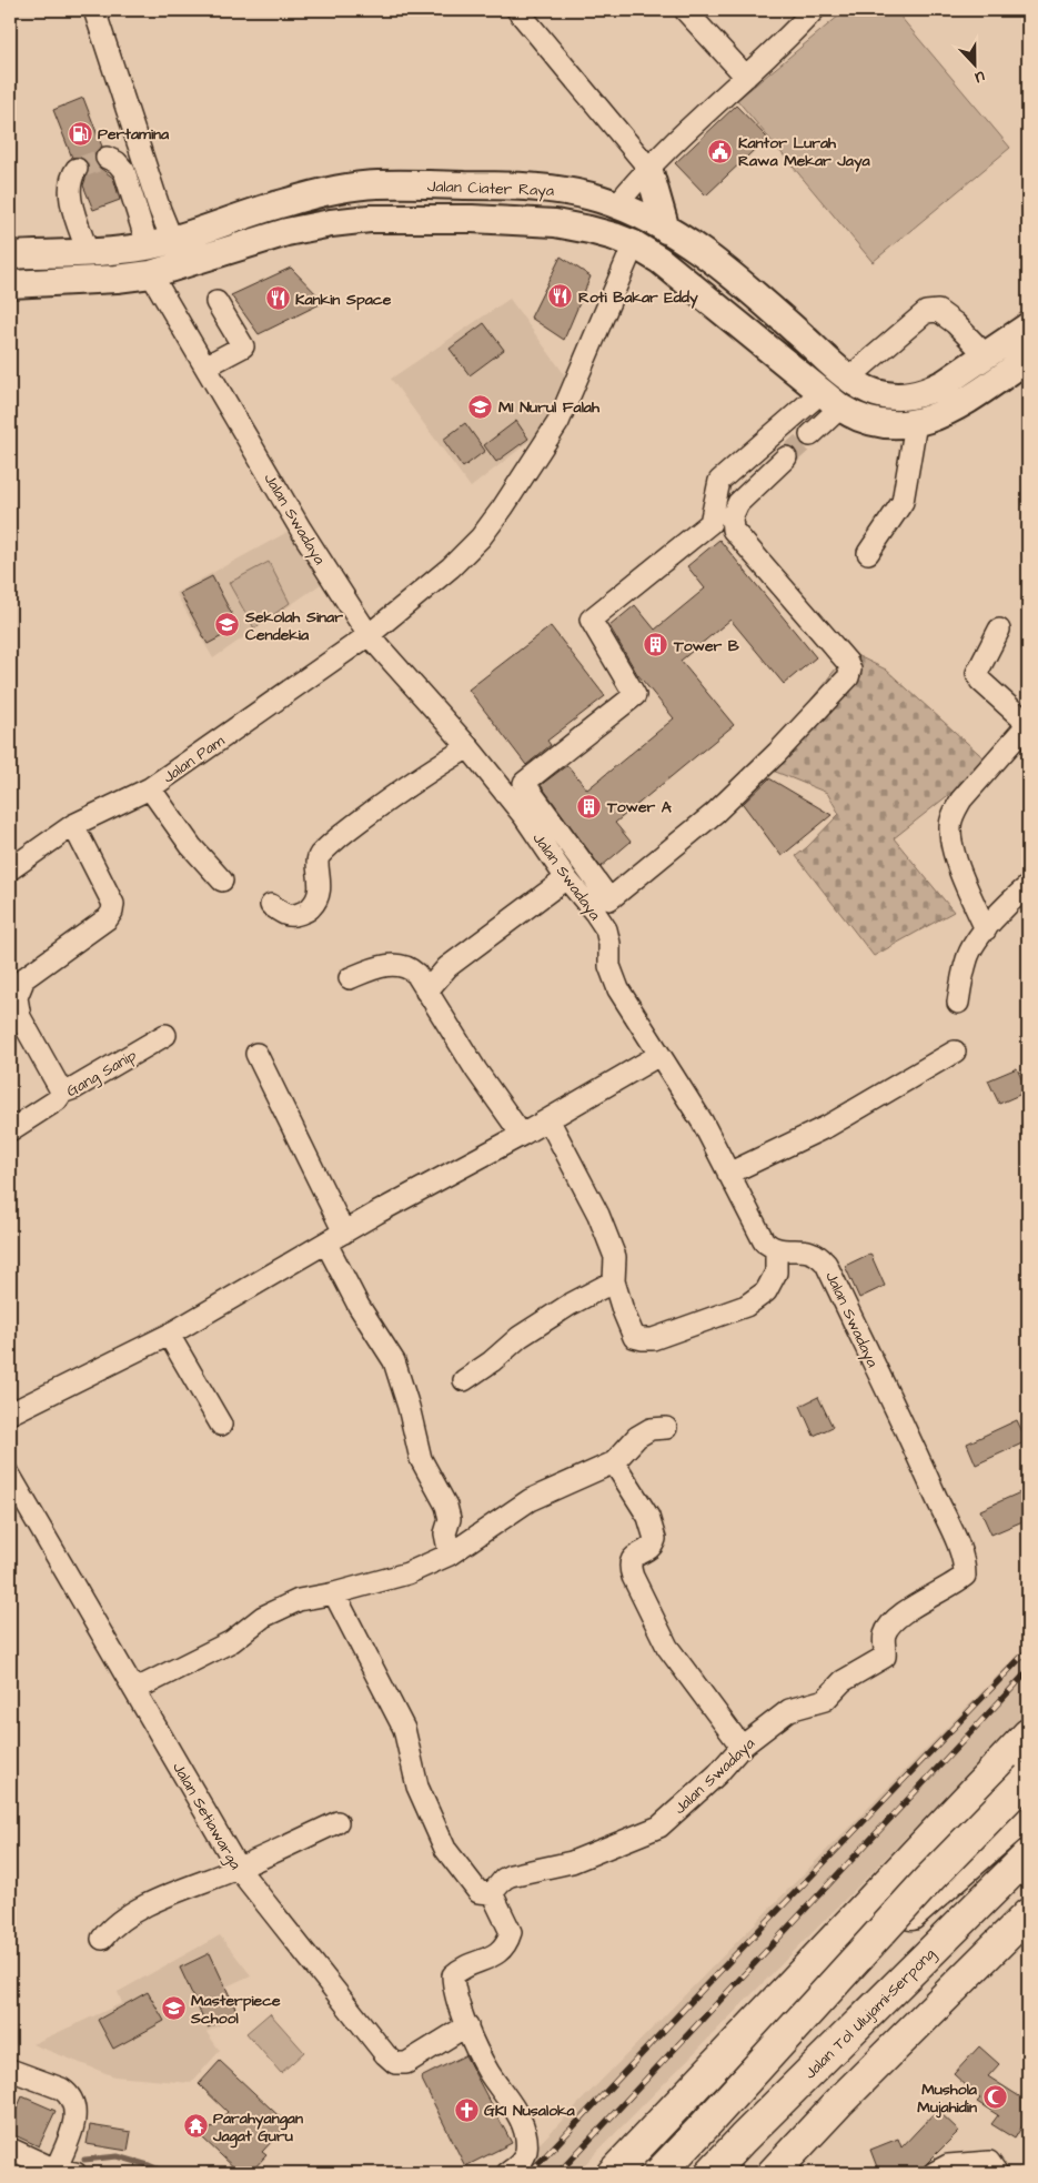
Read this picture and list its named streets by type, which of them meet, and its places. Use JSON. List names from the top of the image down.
{
  "streets": {
    "highway": ["Jalan Tol Ulujami–Serpong"],
    "main road": ["Jalan Ciater Raya"],
    "street": [
      "Jalan Swadaya",
      "Jalan Pam",
      "Gang Sanip",
      "Jalan Setiawarga"
    ]
  },
  "crossings": [
    ["Jalan Ciater Raya", "Jalan Swadaya"],
    ["Jalan Ciater Raya", "Jalan Pam"],
    ["Jalan Swadaya", "Jalan Pam"]
  ],
  "places": {
    "fuel station": ["Pertamina"],
    "public building": ["Kantor Lurah Rawa Mekar Jaya"],
    "restaurant": ["Roti Bakar Eddy", "Kankin Space"],
    "school or university": ["MI Nurul Falah", "Sekolah Sinar Cendekia", "Masterpiece School"],
    "building": ["Tower B", "Tower A"],
    "mosque": ["Mushola Mujahidin"],
    "church": ["GKI Nusaloka"],
    "temple": ["Parahyangan Jagat Guru"]
  },
  "north": "bottom"
}
